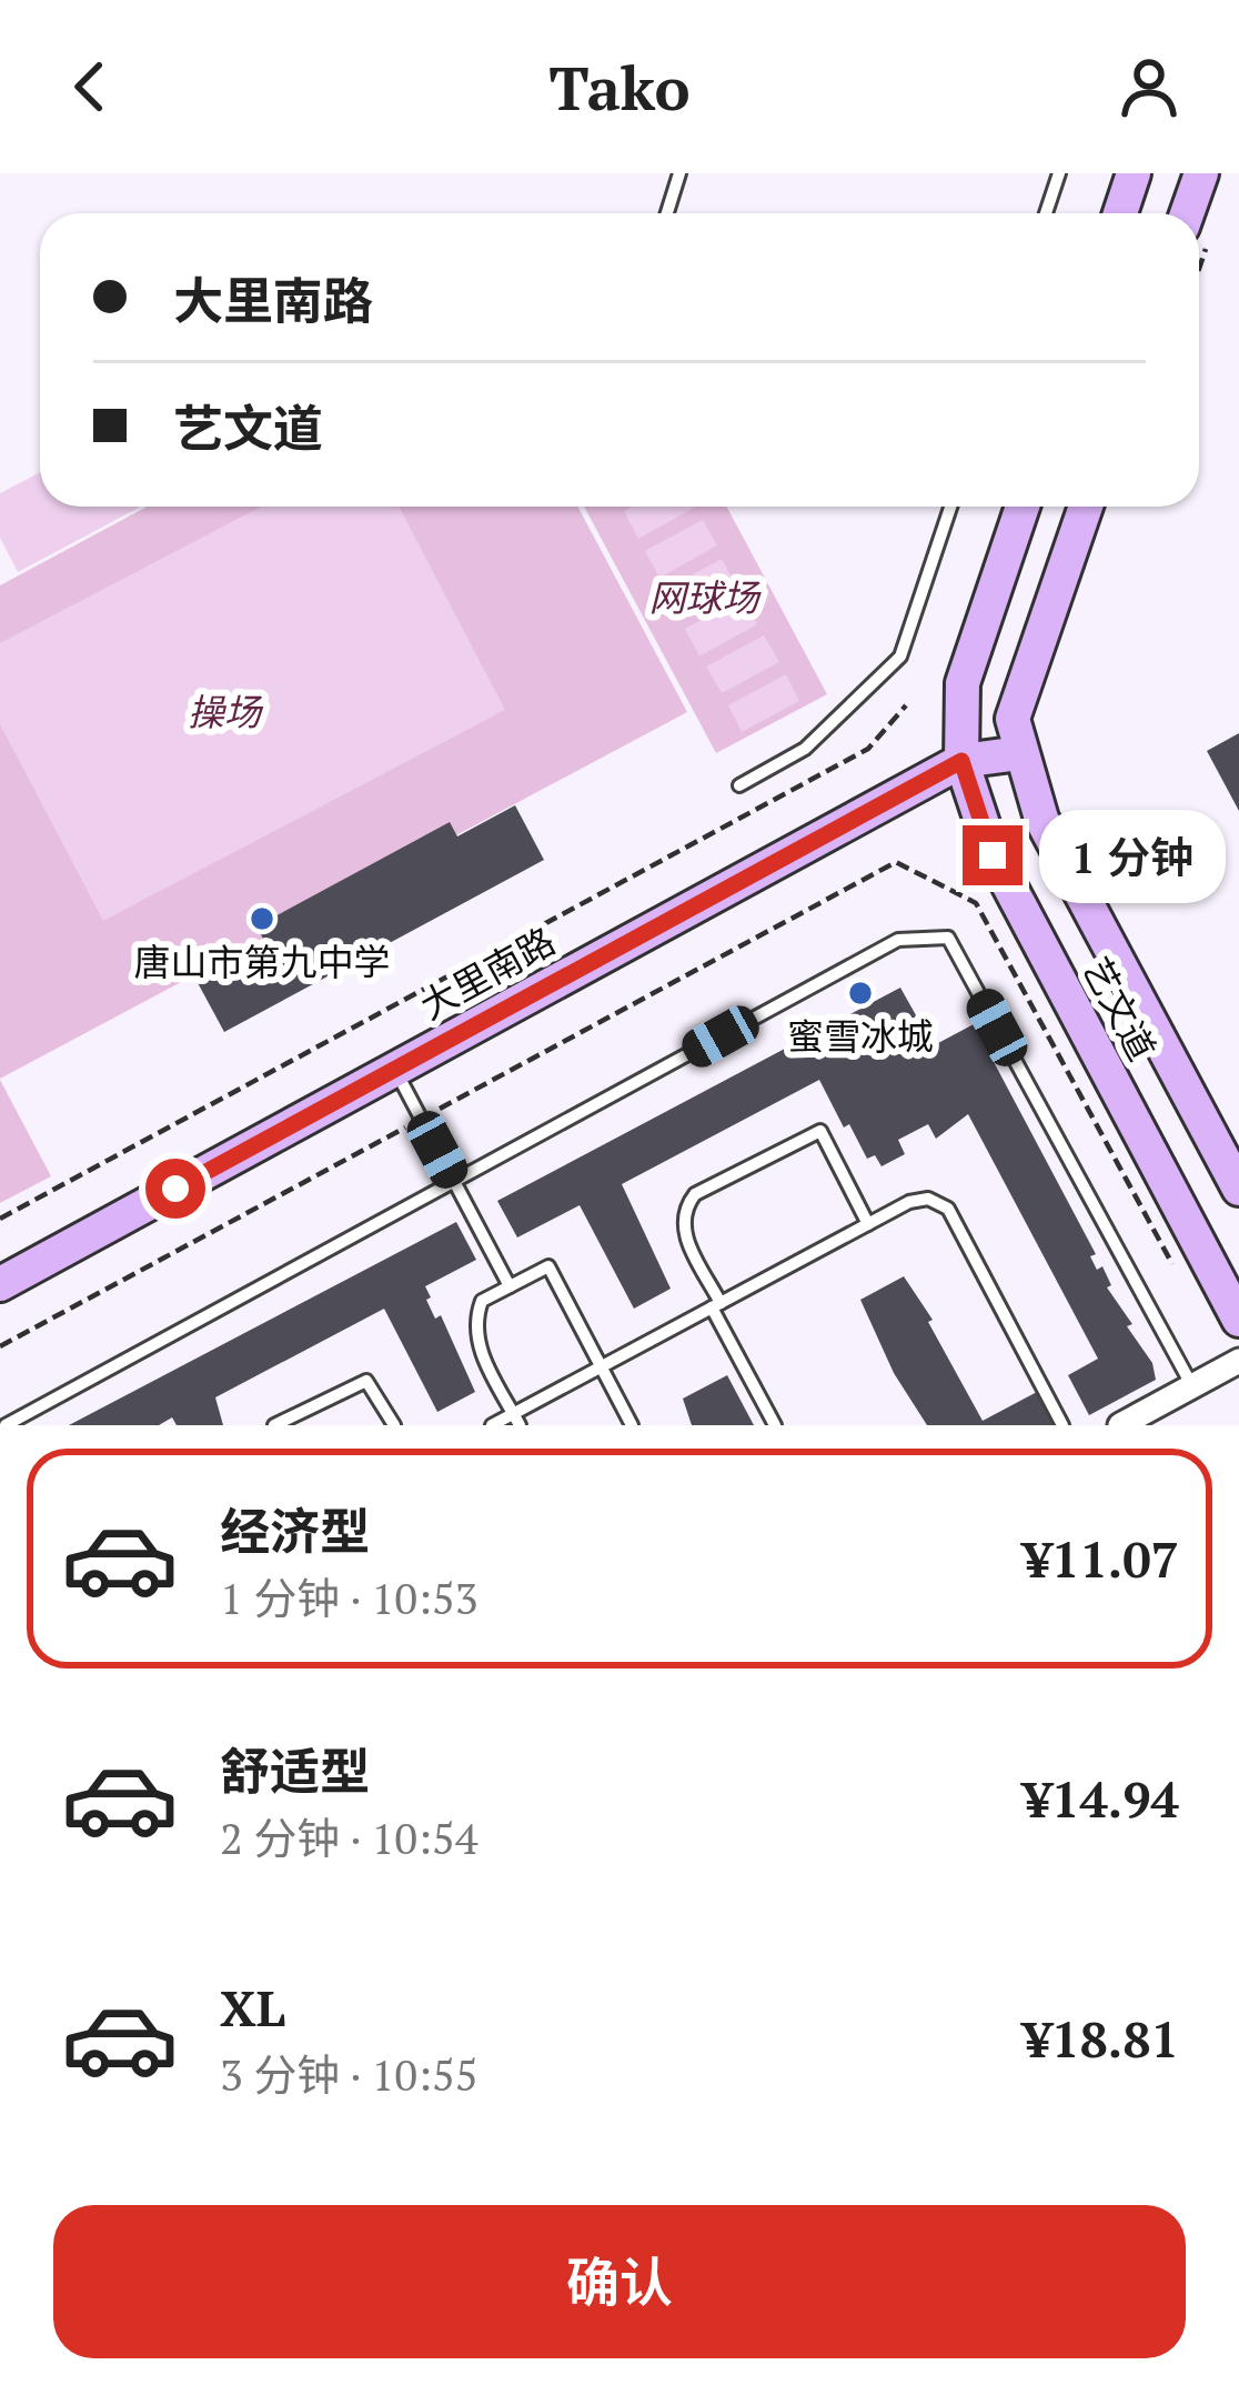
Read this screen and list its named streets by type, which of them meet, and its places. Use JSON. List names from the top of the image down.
{
  "streets": {
    "main road": ["大里南路", "艺文道"]
  },
  "crossings": [
    ["大里南路", "艺文道"]
  ],
  "parks": ["网球场", "操场"],
  "places": ["唐山市第九中学", "蜜雪冰城"],
  "page": {
    "header": "Tako",
    "banner": ["大里南路", "艺文道"],
    "bubble": "1 分钟",
    "list": [
      {
        "name": "经济型",
        "note": "1 分钟 · 10:53",
        "value": "¥11.07"
      },
      {
        "name": "舒适型",
        "note": "2 分钟 · 10:54",
        "value": "¥14.94"
      },
      {
        "name": "XL",
        "note": "3 分钟 · 10:55",
        "value": "¥18.81"
      }
    ],
    "buttons": "确认"
  }
}
